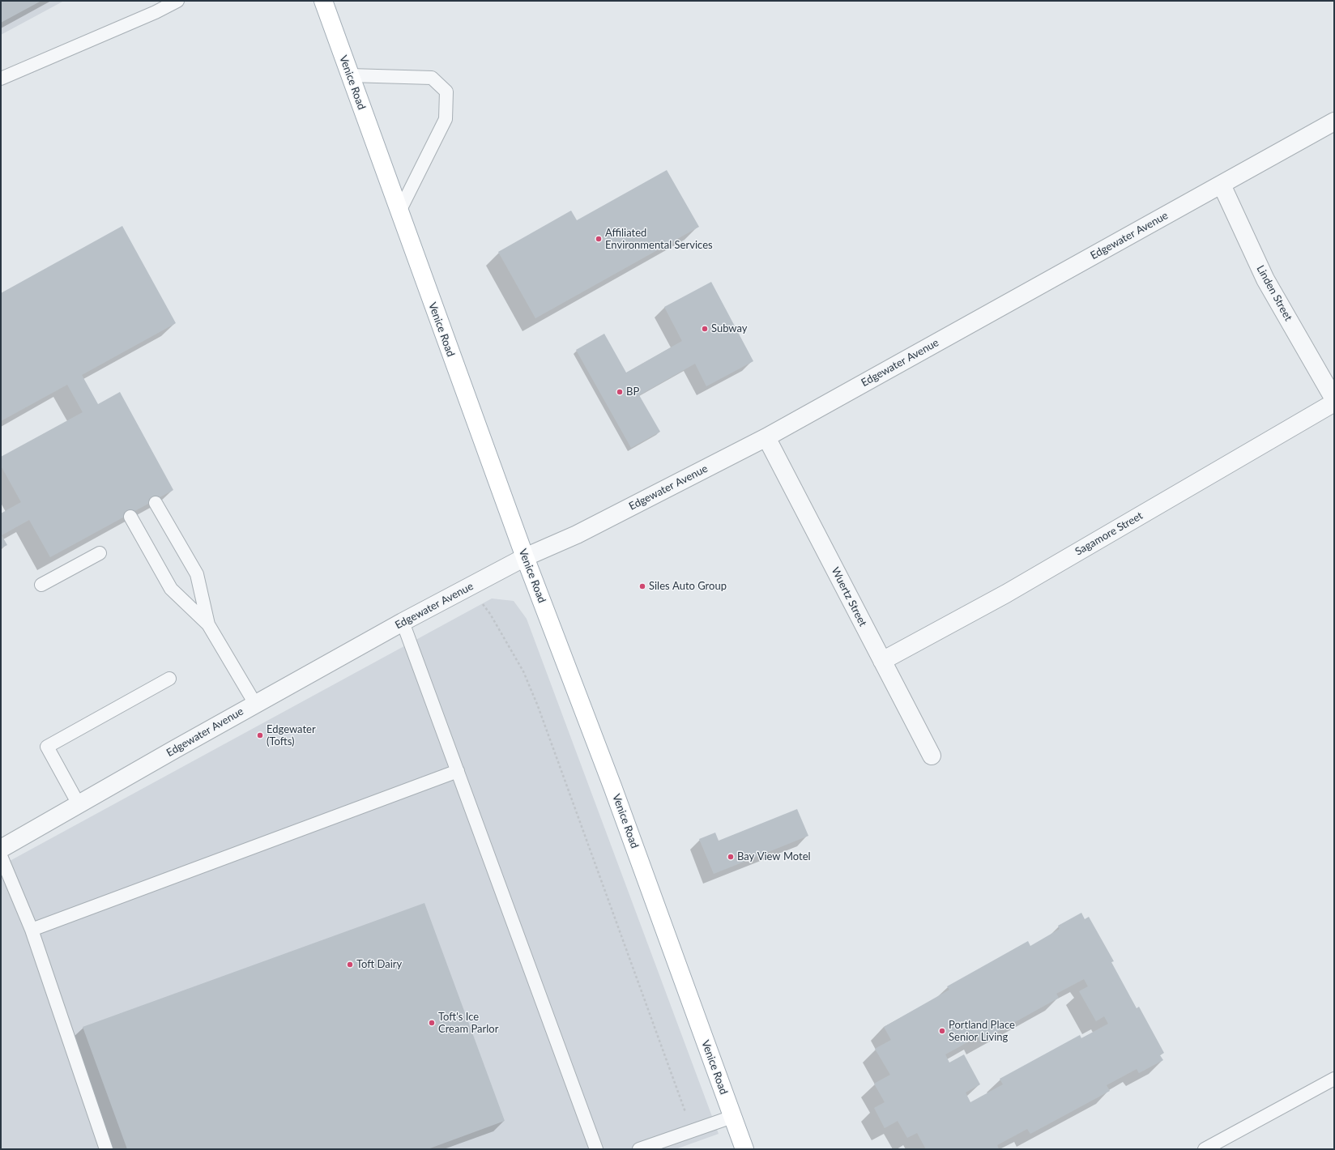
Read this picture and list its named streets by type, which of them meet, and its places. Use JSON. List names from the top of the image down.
{
  "streets": {
    "main road": ["Venice Road"],
    "street": [
      "Edgewater Avenue",
      "Linden Street",
      "Sagamore Street",
      "Wuertz Street"
    ]
  },
  "crossings": [
    ["Venice Road", "Edgewater Avenue"],
    ["Edgewater Avenue", "Linden Street"],
    ["Edgewater Avenue", "Wuertz Street"],
    ["Sagamore Street", "Wuertz Street"]
  ],
  "places": [
    "Affiliated Environmental Services",
    "Subway",
    "BP",
    "Siles Auto Group",
    "Edgewater (Tofts)",
    "Bay View Motel",
    "Toft Dairy",
    "Toft's Ice Cream Parlor",
    "Portland Place Senior Living"
  ]
}
